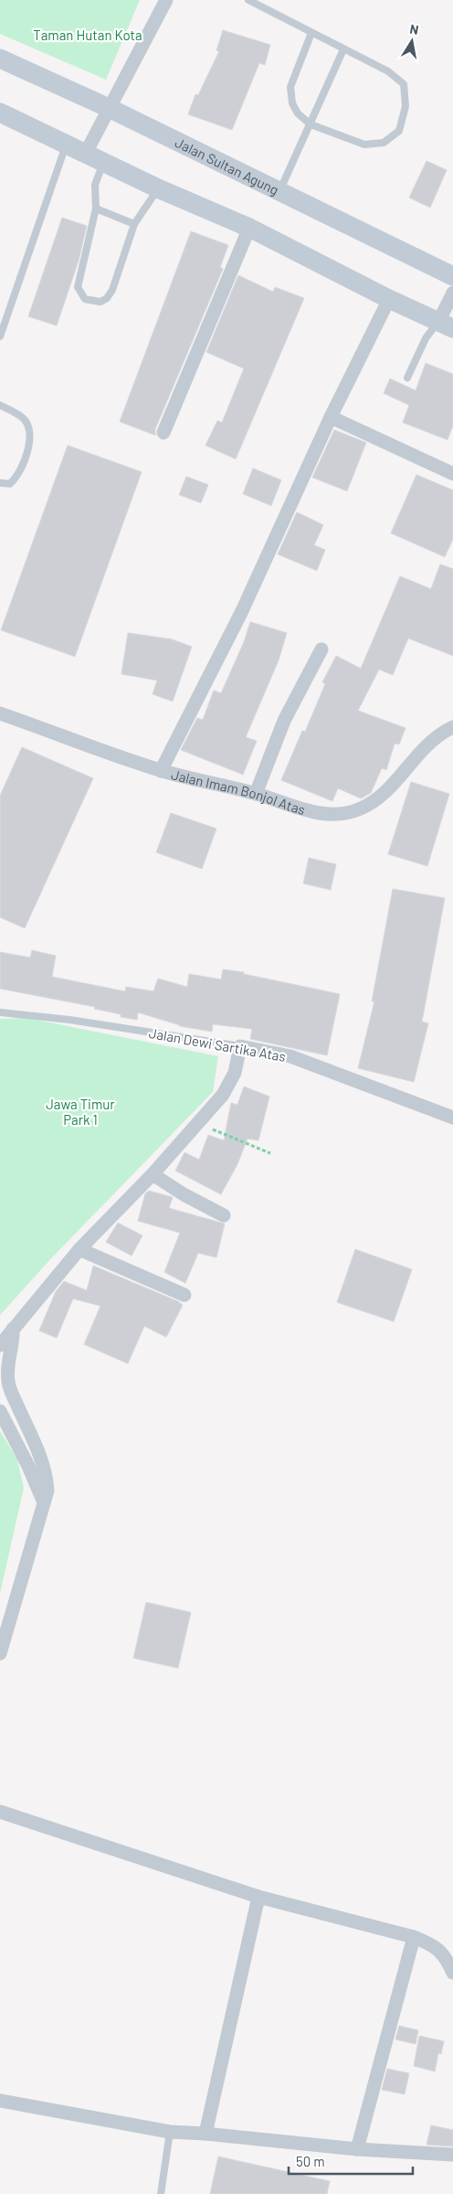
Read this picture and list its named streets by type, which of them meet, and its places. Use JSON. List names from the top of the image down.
{
  "streets": {
    "main road": ["Jalan Sultan Agung"],
    "street": ["Jalan Imam Bonjol Atas", "Jalan Dewi Sartika Atas"]
  },
  "parks": ["Taman Hutan Kota", "Jawa Timur Park 1"],
  "scale_bar": "50 m",
  "north": "top"
}
